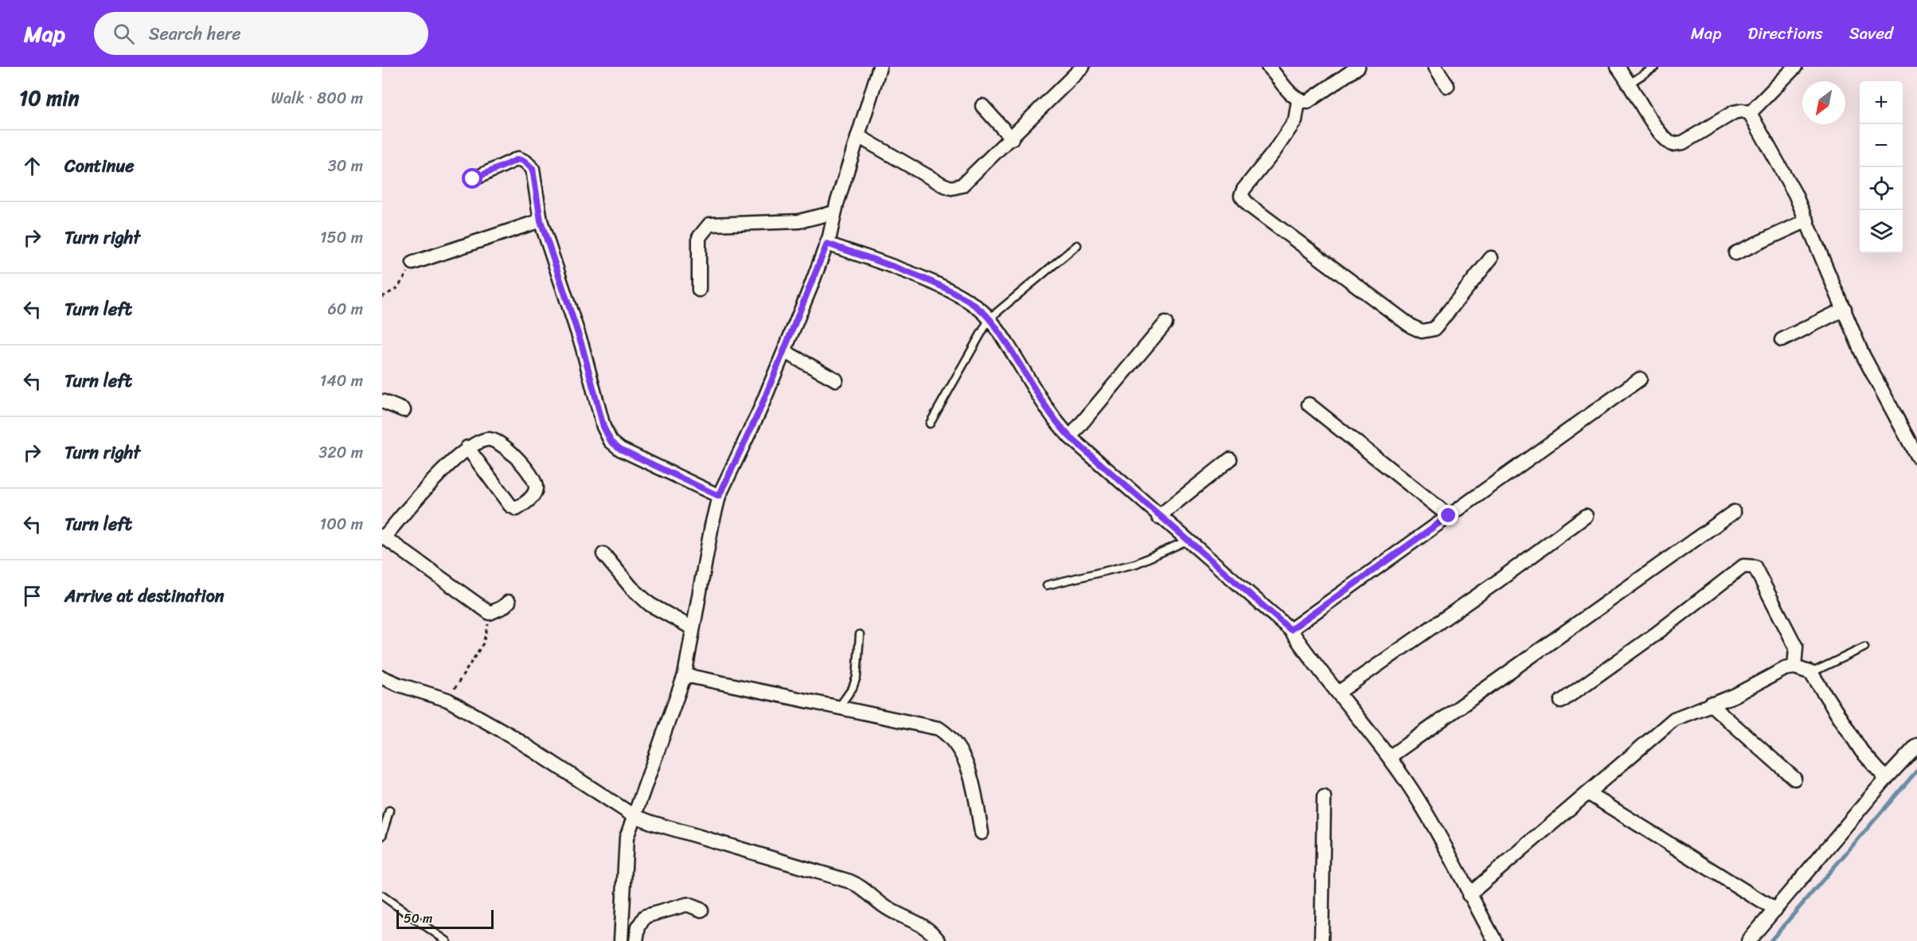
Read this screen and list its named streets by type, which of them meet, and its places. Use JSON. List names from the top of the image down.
{
  "scale_bar": "50 m",
  "north": "bottom left",
  "page": {
    "header": "Map",
    "search": "Search here",
    "nav": ["Map", "Directions", "Saved"],
    "heading": ["10 min", "Walk · 800 m"],
    "map_buttons": ["+", "−"],
    "list": [
      ["Continue", "30 m"],
      ["Turn right", "150 m"],
      ["Turn left", "60 m"],
      ["Turn left", "140 m"],
      ["Turn right", "320 m"],
      ["Turn left", "100 m"],
      "Arrive at destination"
    ],
    "scale": "50 m"
  }
}
